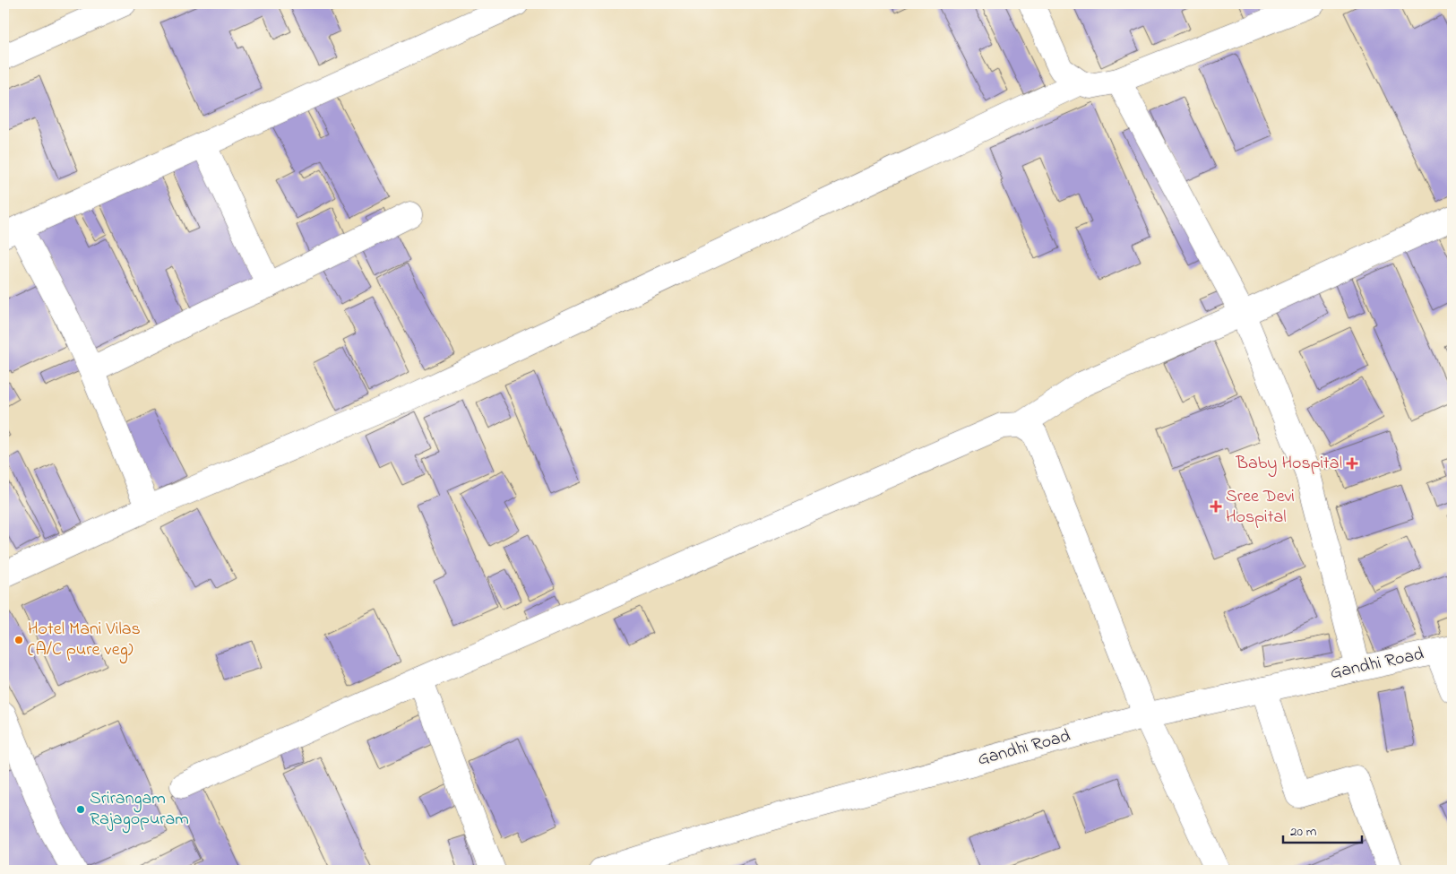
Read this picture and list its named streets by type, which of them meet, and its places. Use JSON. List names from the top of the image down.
{
  "streets": {
    "street": ["Gandhi Road"]
  },
  "places": {
    "health": ["Baby Hospital", "Sree Devi Hospital"],
    "other": ["Hotel Mani Vilas (A/C pure veg)", "Srirangam Rajagopuram"]
  },
  "scale_bar": "20 m"
}
